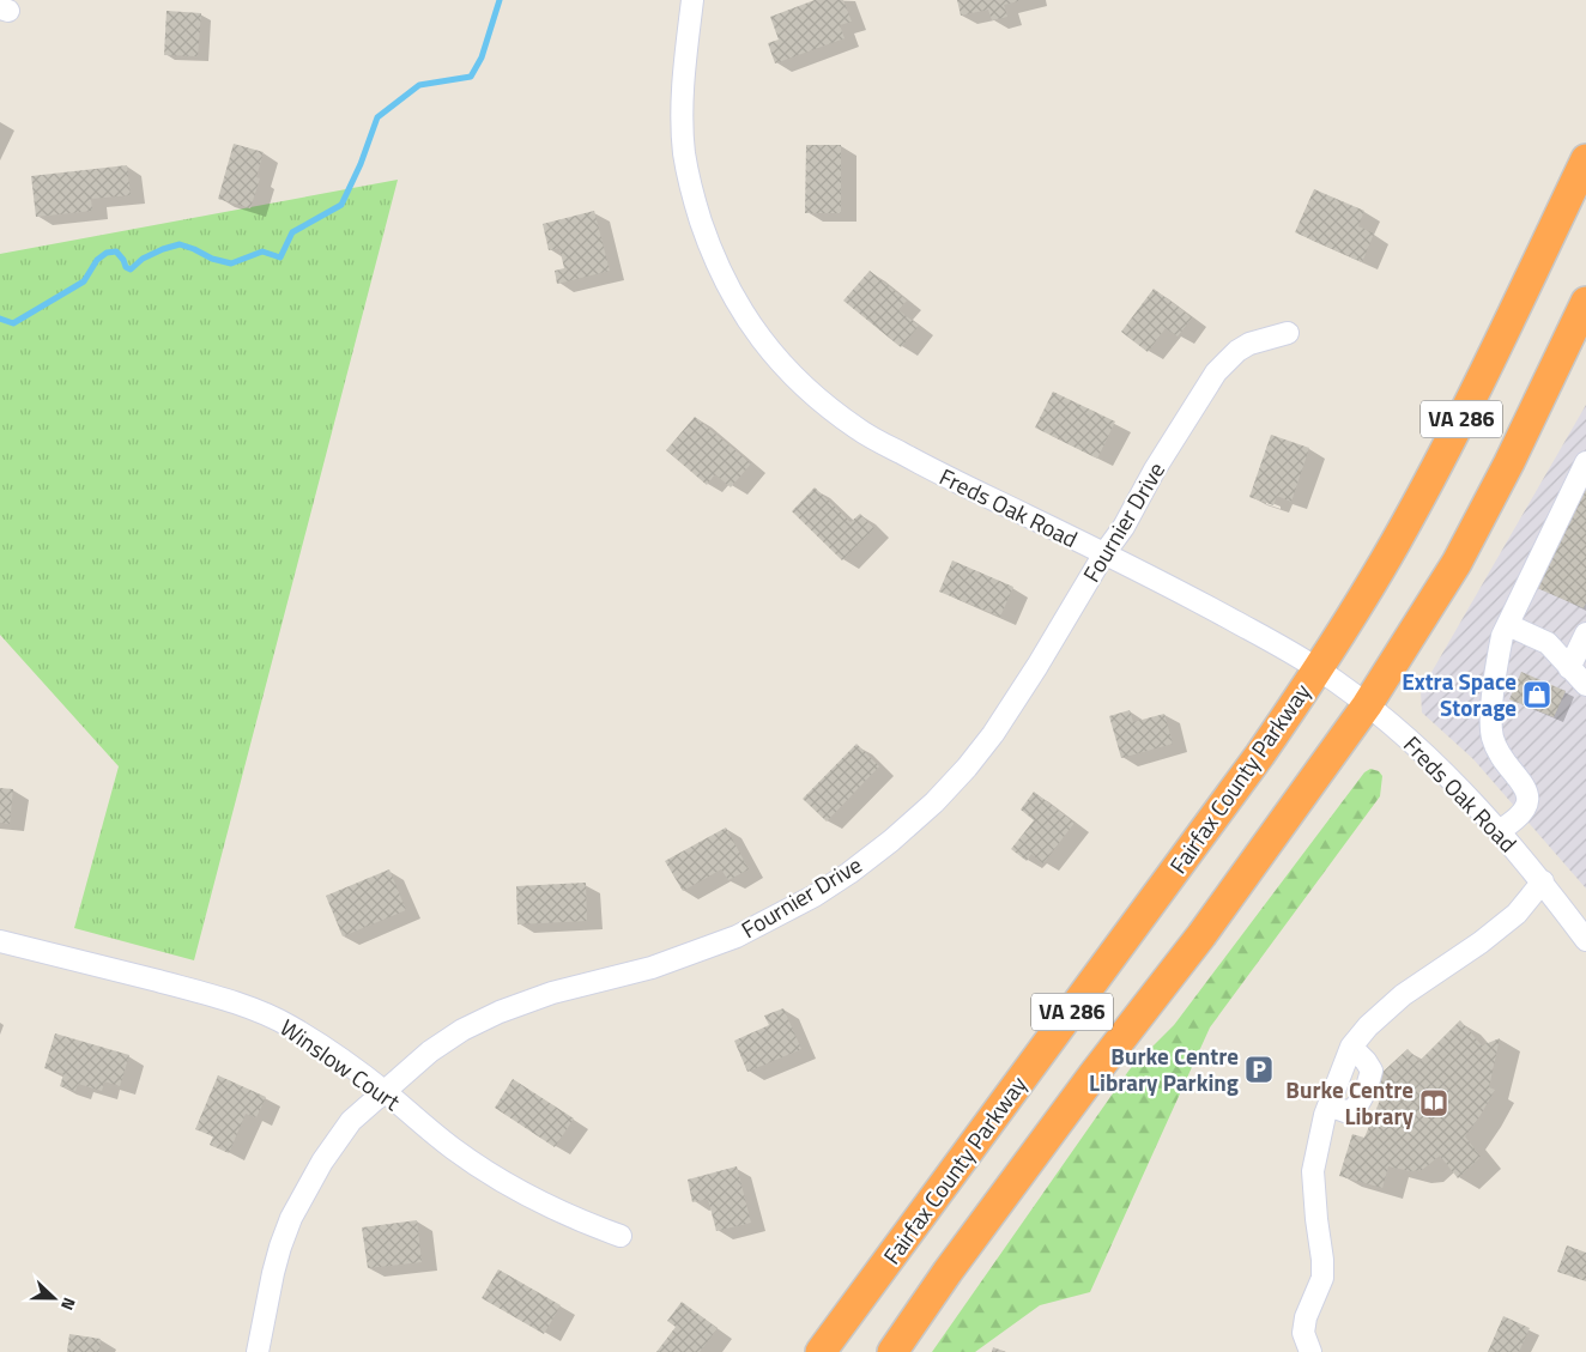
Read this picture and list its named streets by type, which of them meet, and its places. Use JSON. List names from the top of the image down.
{
  "streets": {
    "highway": ["VA 286", "Fairfax County Parkway"],
    "street": ["Freds Oak Road", "Fournier Drive", "Winslow Court"]
  },
  "crossings": [
    ["VA 286", "Freds Oak Road"],
    ["Freds Oak Road", "Fournier Drive"],
    ["Freds Oak Road", "Fairfax County Parkway"],
    ["Fournier Drive", "Winslow Court"]
  ],
  "places": {
    "shop": ["Extra Space Storage"],
    "parking": ["Burke Centre Library Parking"],
    "library": ["Burke Centre Library"]
  },
  "north": "right"
}
